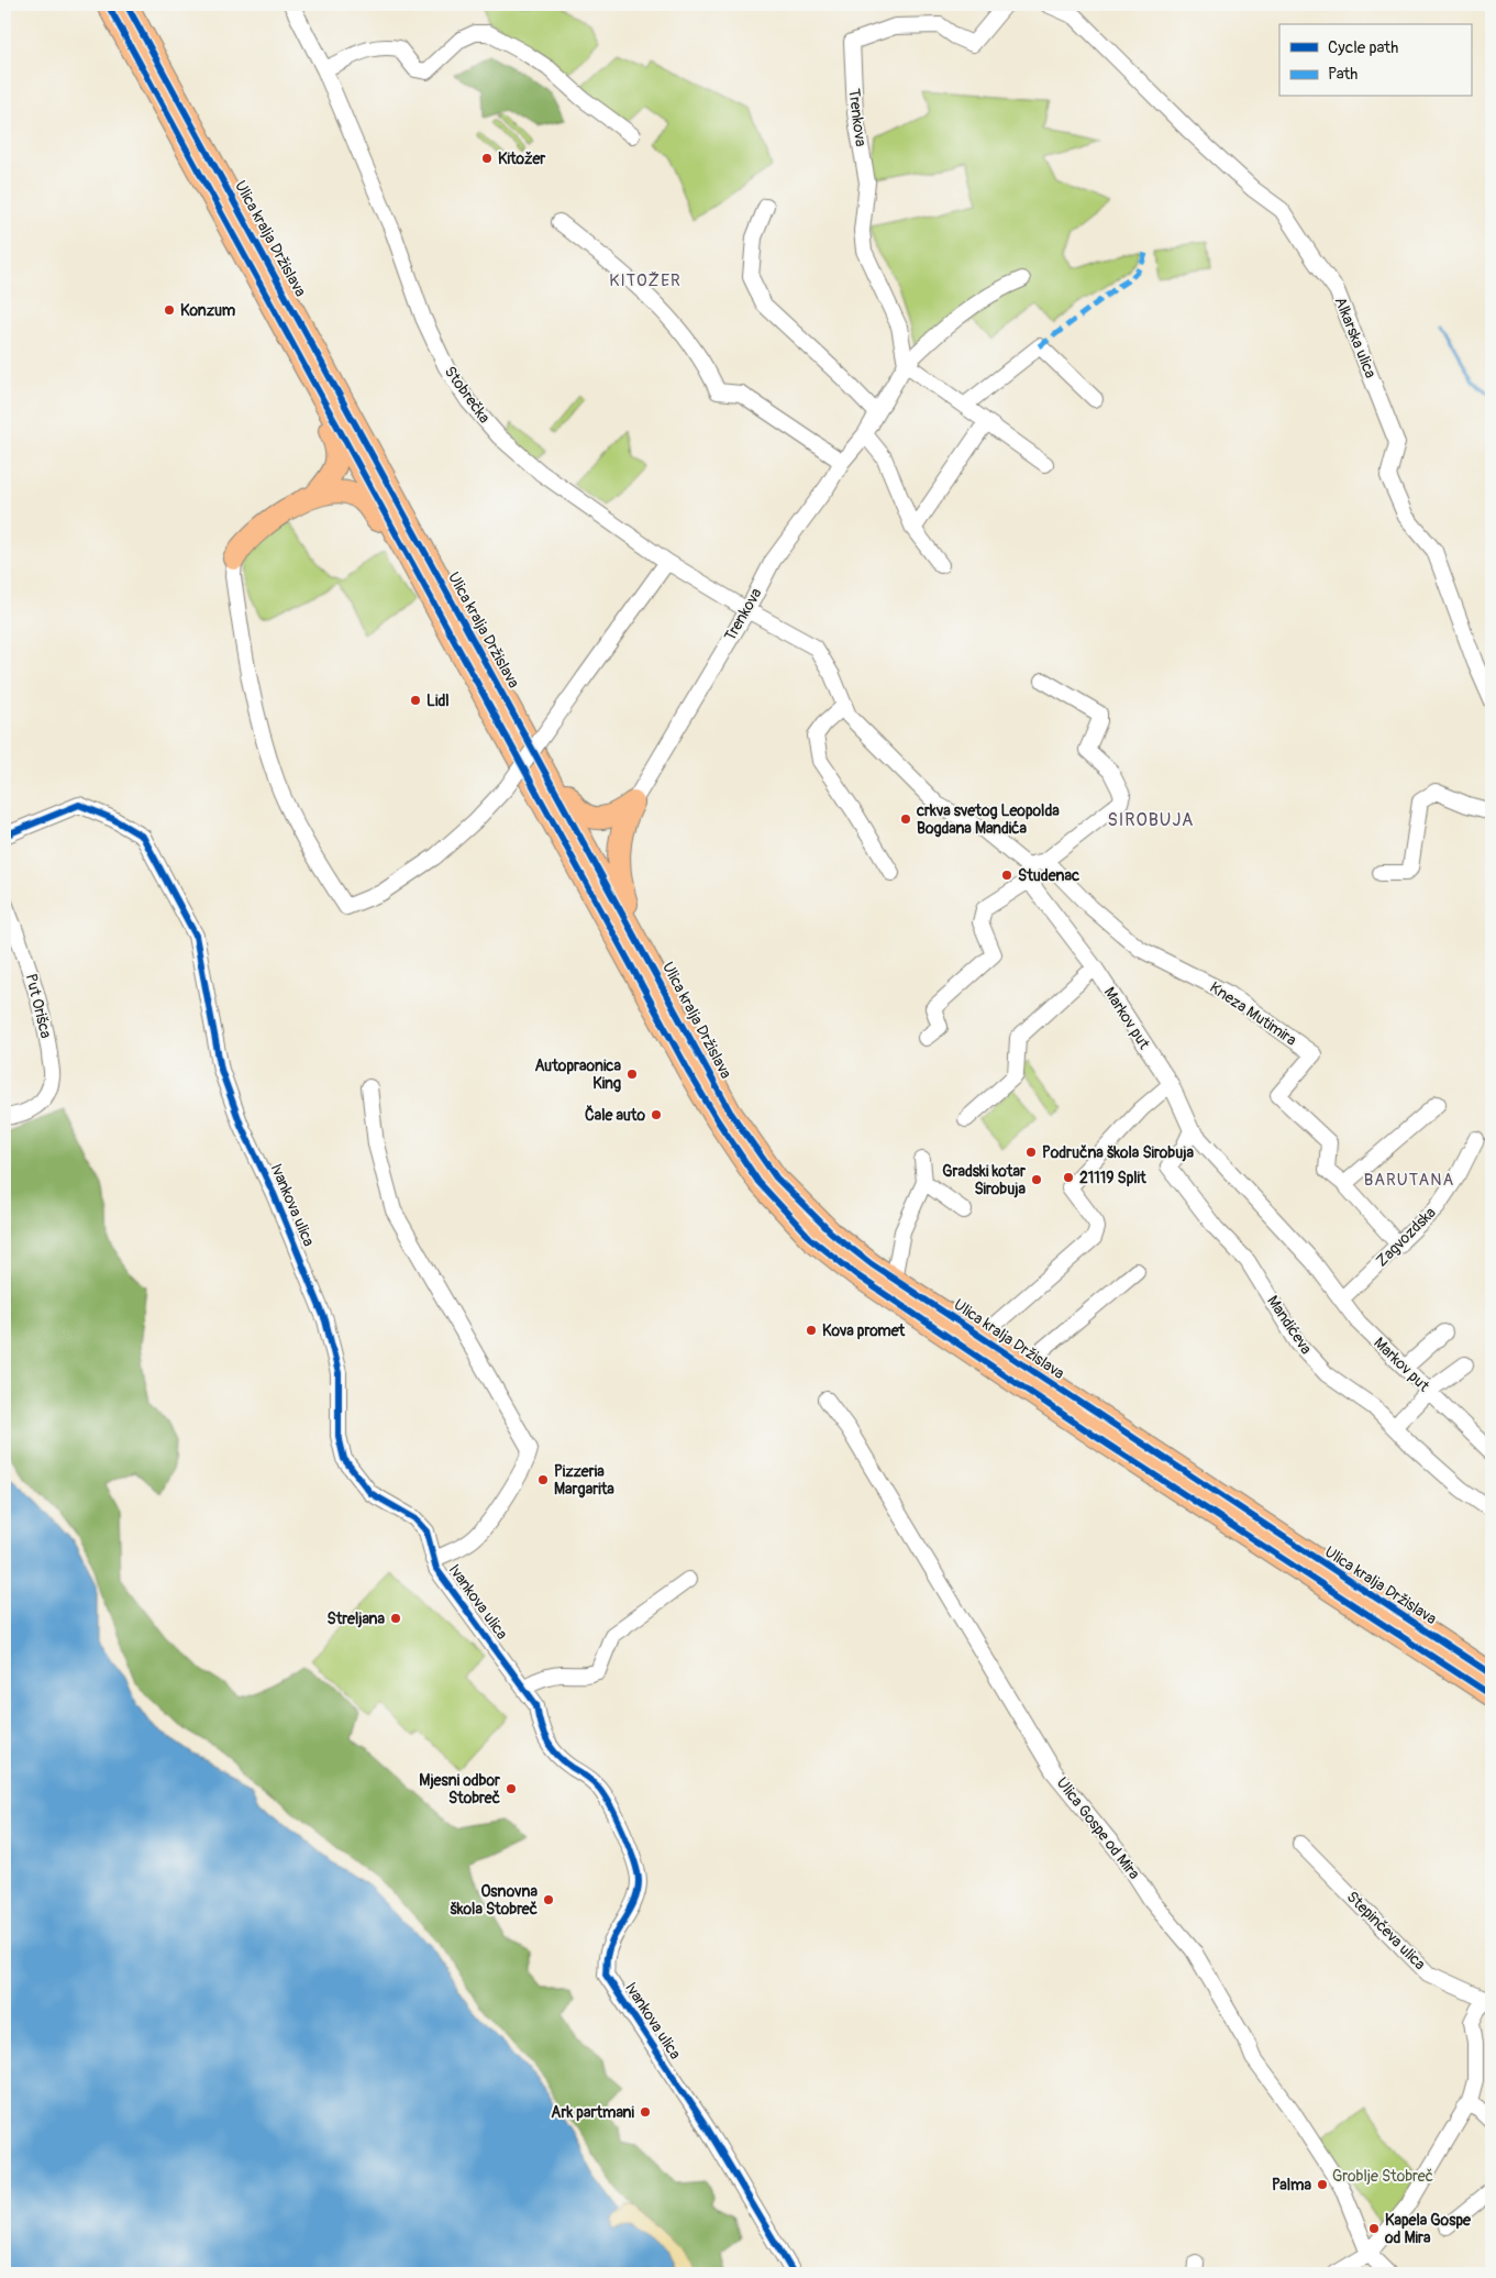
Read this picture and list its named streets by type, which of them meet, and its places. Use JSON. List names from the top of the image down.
{
  "streets": {
    "highway": ["Ulica kralja Držislava"],
    "street": [
      "Trenkova",
      "Alkarska ulica",
      "Stobrečka",
      "Put Orišca",
      "Kneza Mutimira",
      "Markov put",
      "Ivankova ulica",
      "Zagvozdska",
      "Mandićeva",
      "Ulica Gospe od Mira",
      "Stepinčeva ulica"
    ]
  },
  "crossings": [
    ["Trenkova", "Stobrečka"],
    ["Trenkova", "Markov put"],
    ["Stobrečka", "Markov put"],
    ["Kneza Mutimira", "Zagvozdska"],
    ["Markov put", "Zagvozdska"],
    ["Markov put", "Mandićeva"],
    ["Ulica Gospe od Mira", "Stepinčeva ulica"]
  ],
  "districts": ["KITOŽER", "SIROBUJA", "BARUTANA"],
  "parks": ["Groblje Stobreč"],
  "places": [
    "Kitožer",
    "Konzum",
    "Lidl",
    "crkva svetog Leopolda Bogdana Mandića",
    "Studenac",
    "Autopraonica King",
    "Čale auto",
    "Područna škola Sirobuja",
    "21119 Split",
    "Gradski kotar Sirobuja",
    "Kova promet",
    "Pizzeria Margarita",
    "Streljana",
    "Mjesni odbor Stobreč",
    "Osnovna škola Stobreč",
    "Ark partmani",
    "Palma",
    "Kapela Gospe od Mira"
  ],
  "legend": ["Cycle path", "Path"]
}
